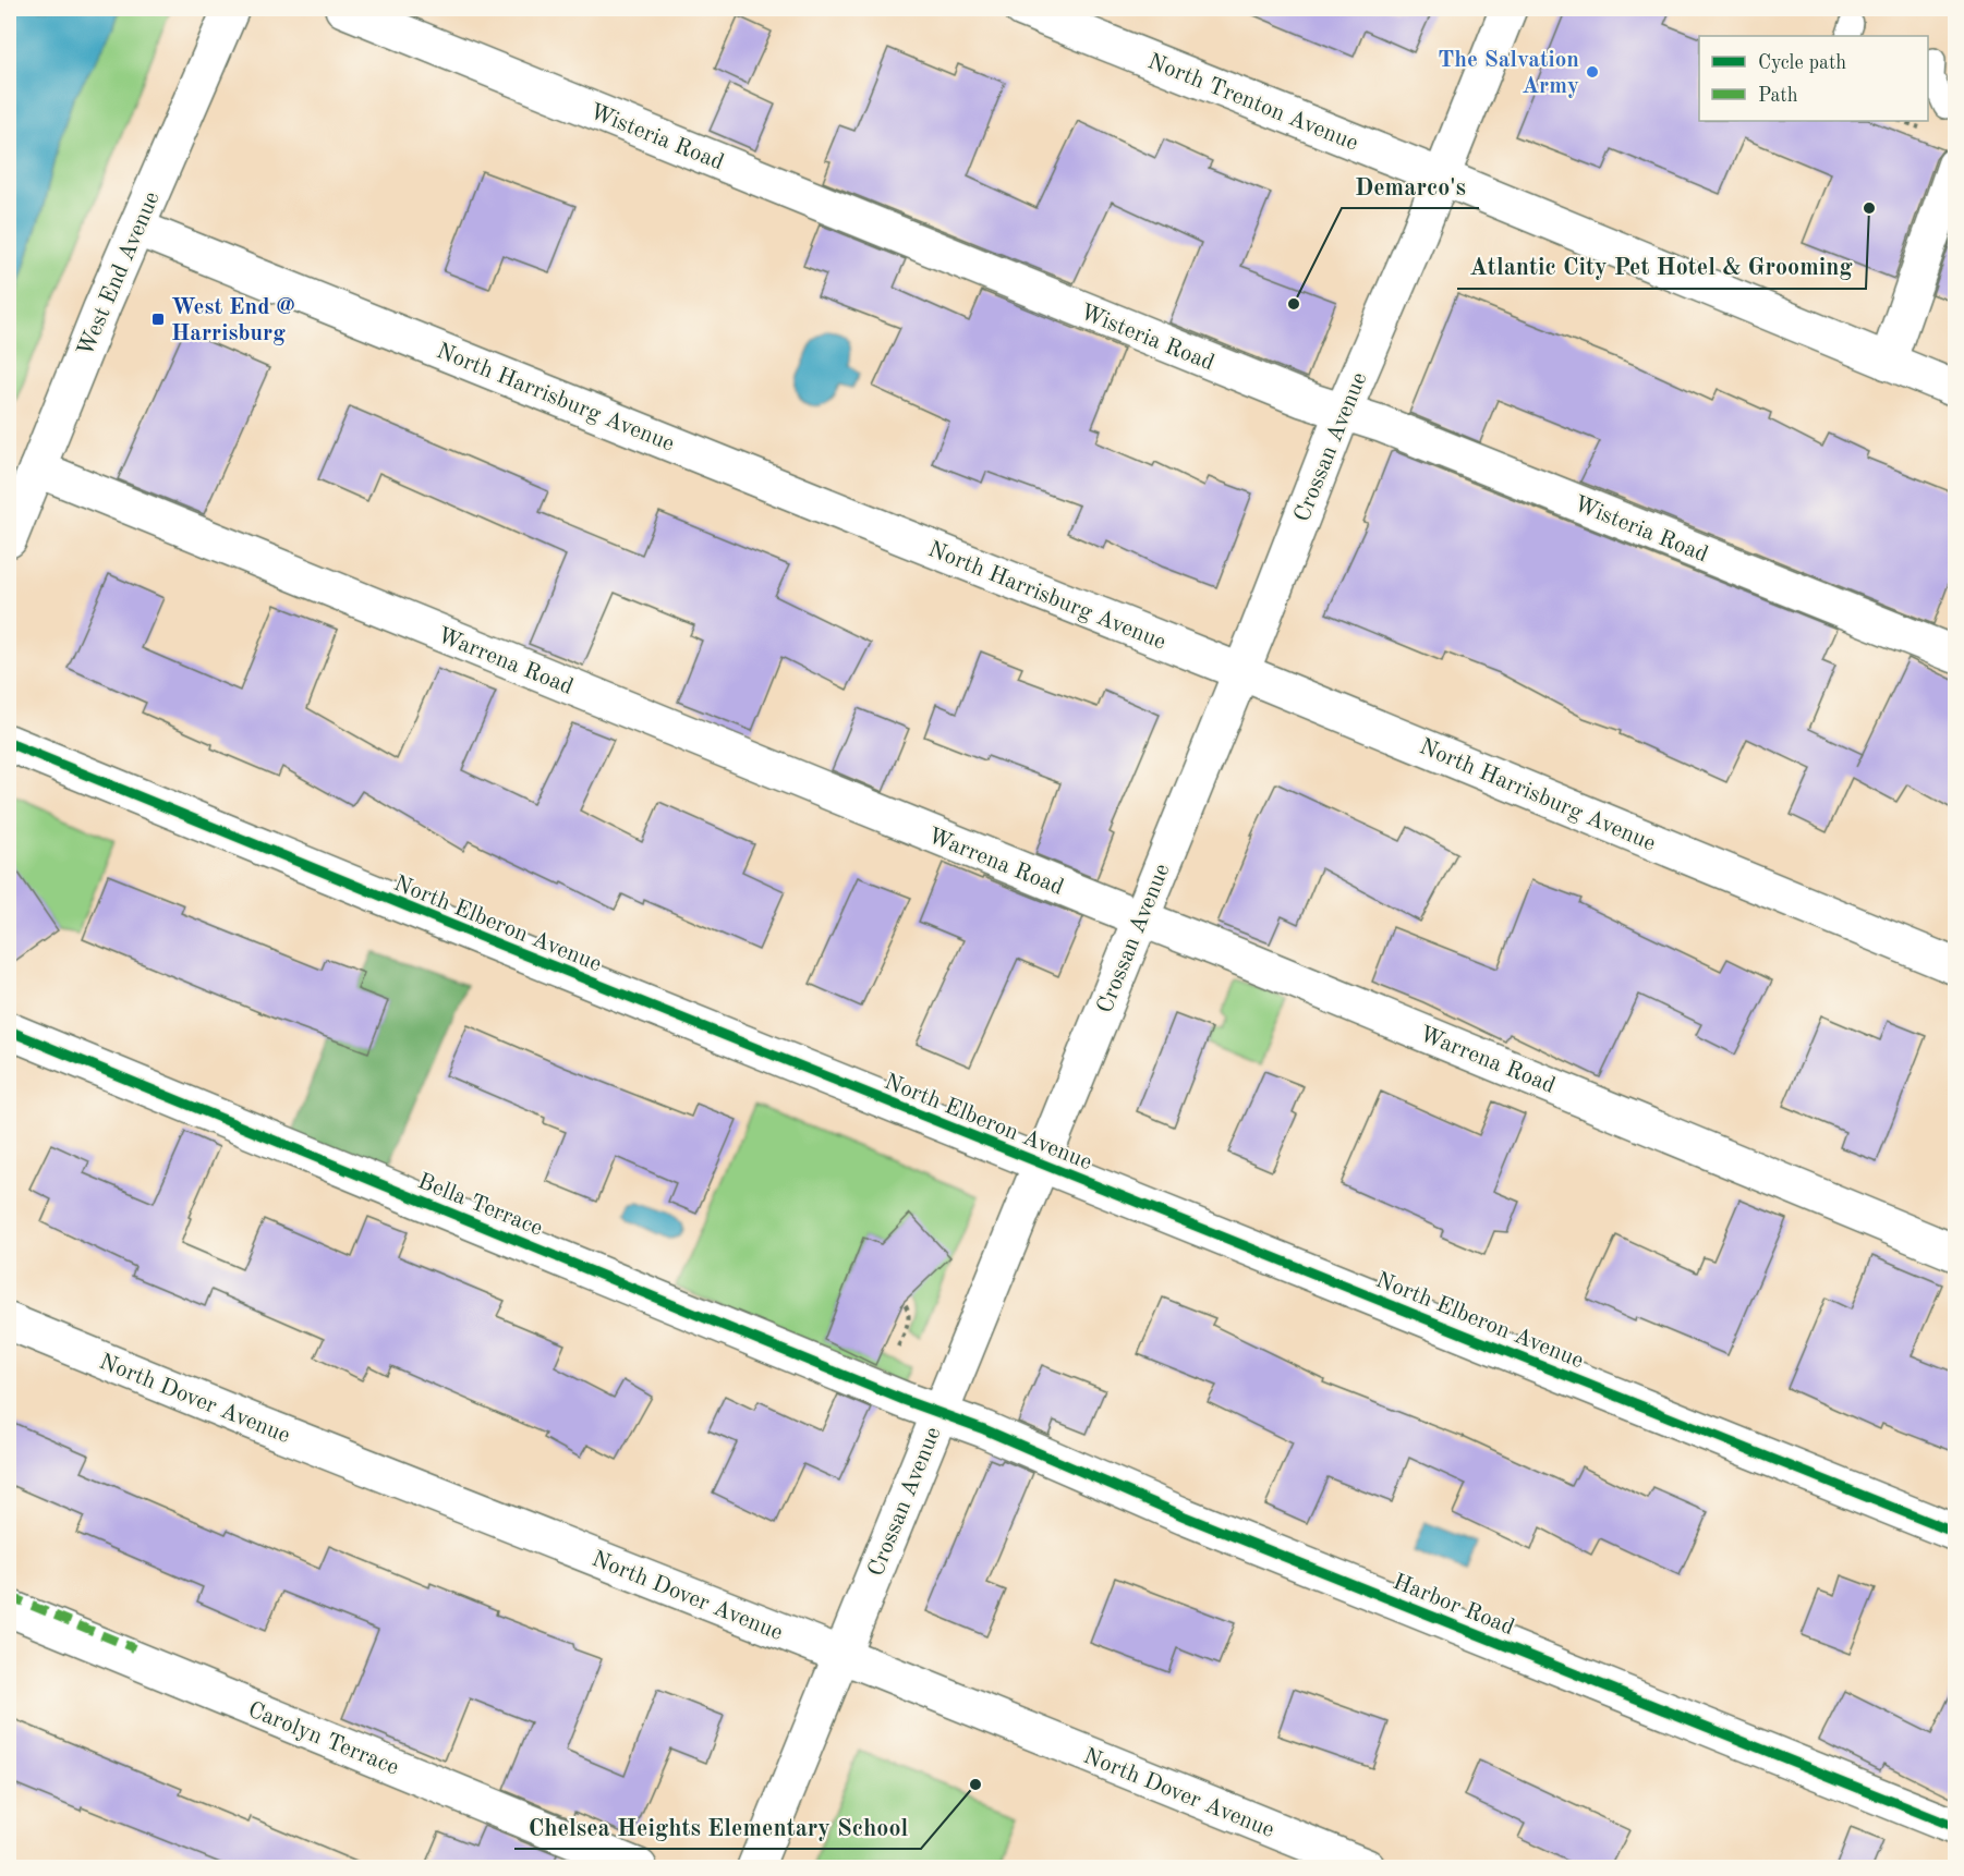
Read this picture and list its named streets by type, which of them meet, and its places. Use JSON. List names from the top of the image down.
{
  "streets": {
    "street": [
      "North Trenton Avenue",
      "Wisteria Road",
      "West End Avenue",
      "North Harrisburg Avenue",
      "Crossan Avenue",
      "Warrena Road",
      "North Elberon Avenue",
      "Bella Terrace",
      "North Dover Avenue",
      "Harbor Road",
      "Carolyn Terrace"
    ]
  },
  "crossings": [
    ["North Trenton Avenue", "Crossan Avenue"],
    ["Wisteria Road", "Crossan Avenue"],
    ["West End Avenue", "North Harrisburg Avenue"],
    ["West End Avenue", "Warrena Road"],
    ["North Harrisburg Avenue", "Crossan Avenue"],
    ["Crossan Avenue", "Warrena Road"],
    ["Crossan Avenue", "North Elberon Avenue"],
    ["Crossan Avenue", "Bella Terrace"],
    ["Crossan Avenue", "North Dover Avenue"],
    ["Crossan Avenue", "Harbor Road"],
    ["Bella Terrace", "Harbor Road"]
  ],
  "places": {
    "other": [
      "The Salvation Army",
      "Atlantic City Pet Hotel & Grooming",
      "Demarco's",
      "Chelsea Heights Elementary School"
    ],
    "transit": ["West End @ Harrisburg"]
  },
  "legend": ["Cycle path", "Path"]
}
